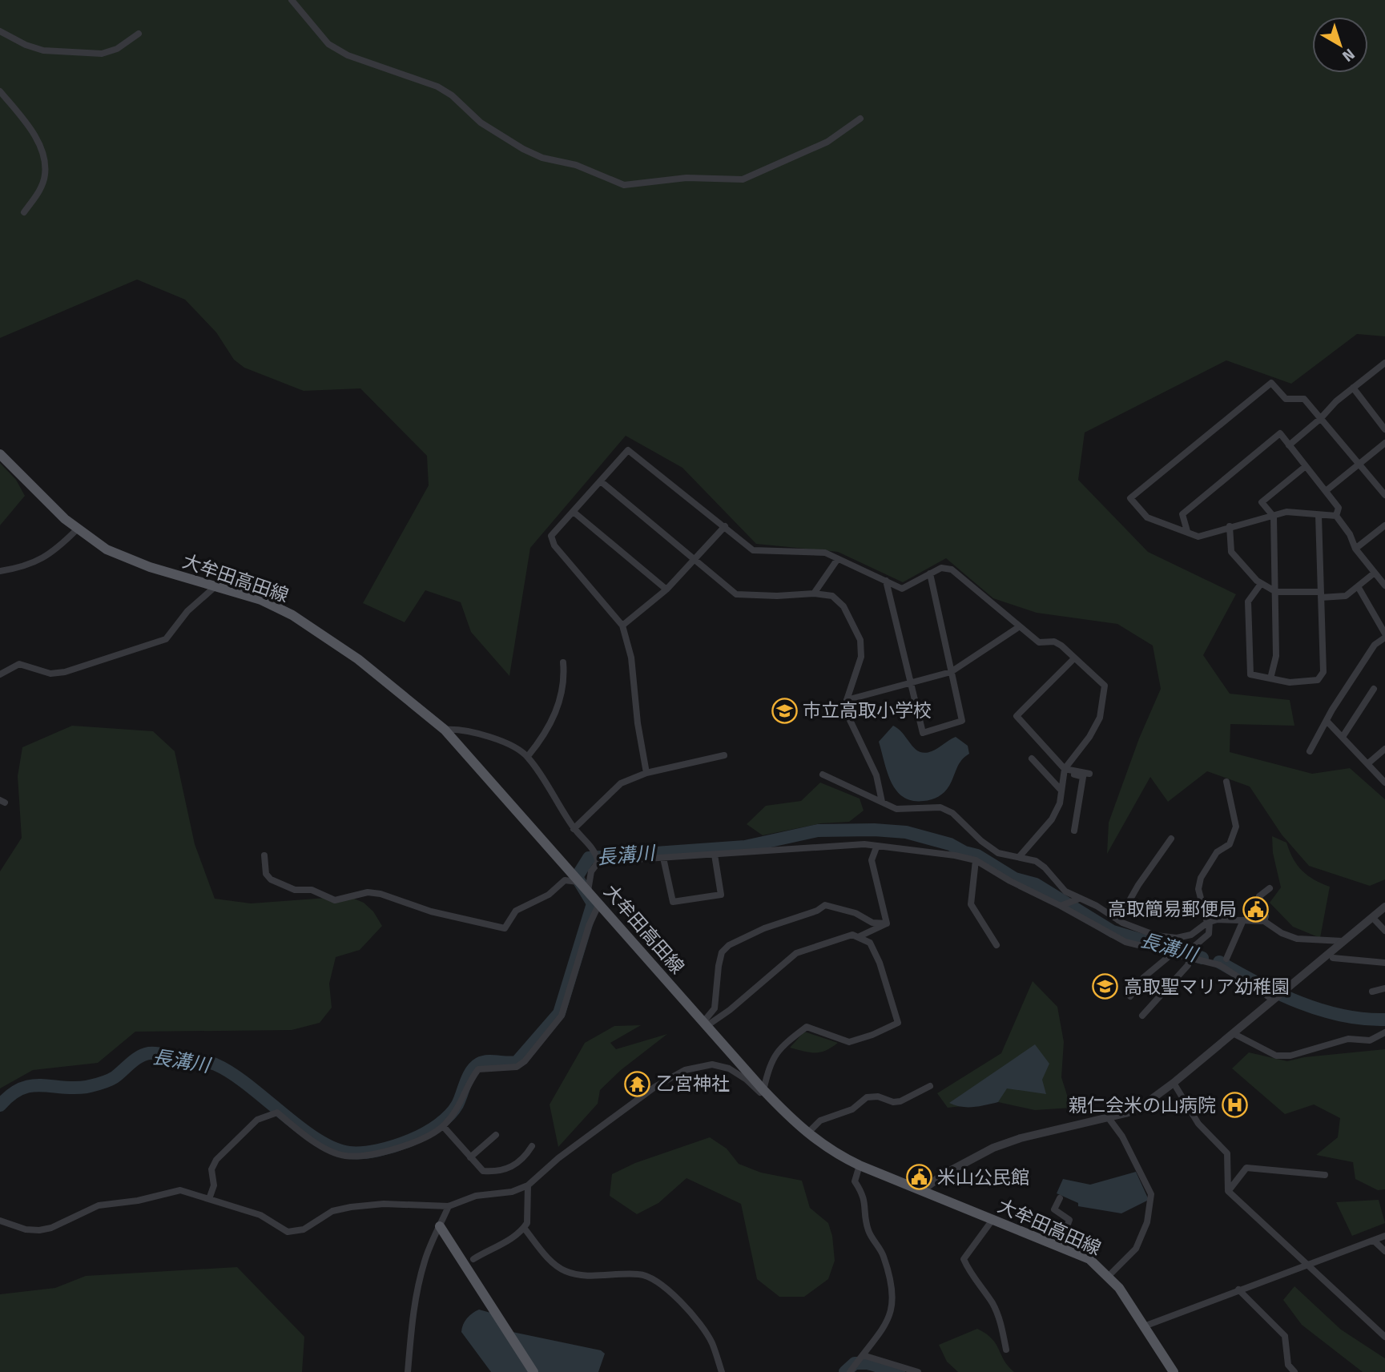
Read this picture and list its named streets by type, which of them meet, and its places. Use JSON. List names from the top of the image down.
{
  "streets": {
    "main road": ["大牟田高田線"]
  },
  "water": ["長溝川"],
  "places": {
    "school or university": ["市立高取小学校", "高取聖マリア幼稚園"],
    "public building": ["高取簡易郵便局", "米山公民館"],
    "temple": ["乙宮神社"],
    "hospital": ["親仁会米の山病院"]
  },
  "north": "bottom right"
}
